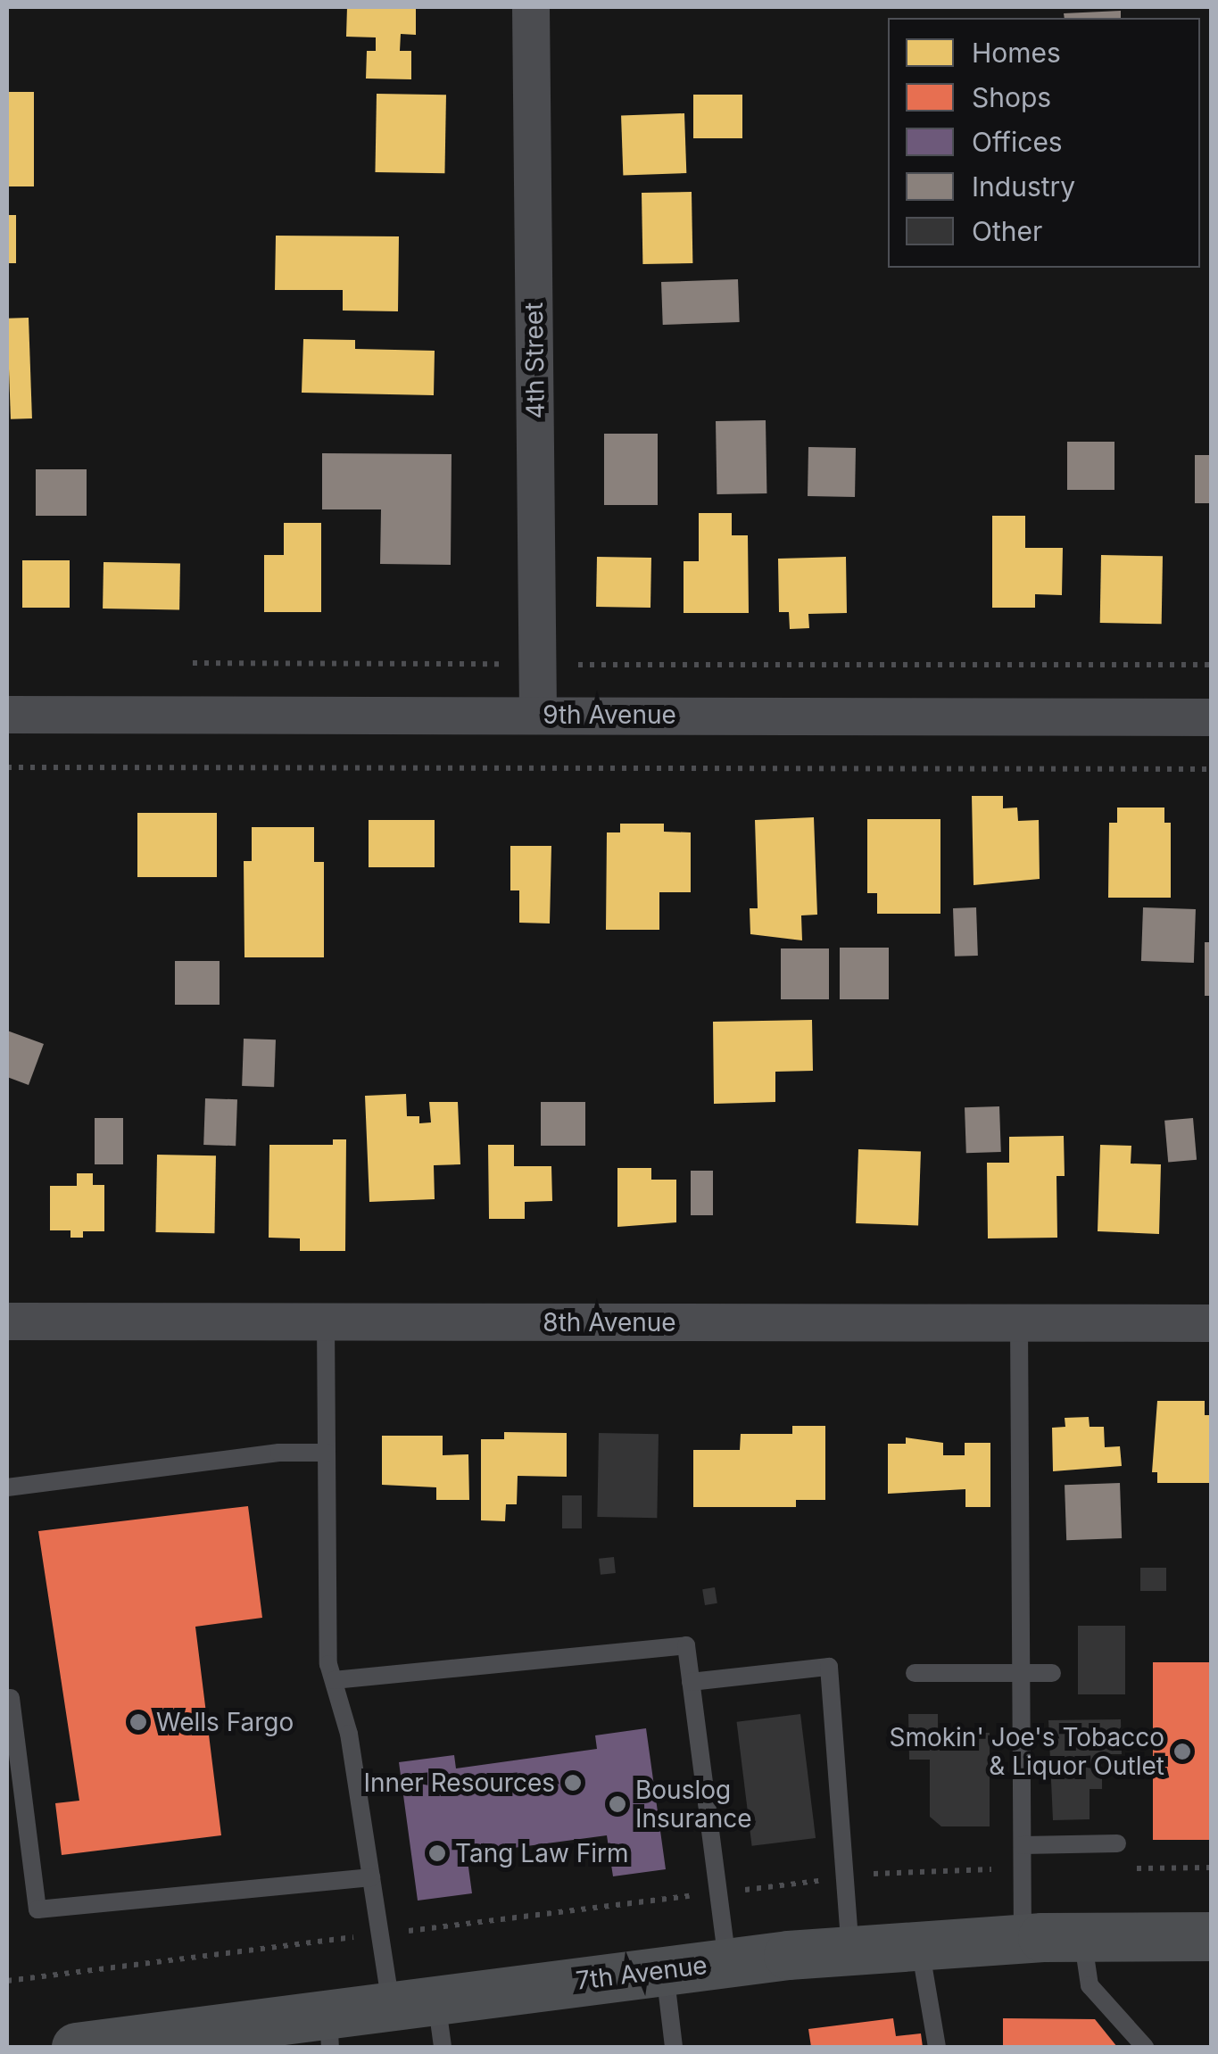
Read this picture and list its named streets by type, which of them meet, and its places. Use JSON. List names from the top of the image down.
{
  "streets": {
    "main road": ["7th Avenue"],
    "street": ["4th Street", "9th Avenue", "8th Avenue"]
  },
  "crossings": [
    ["4th Street", "9th Avenue"]
  ],
  "places": [
    "Wells Fargo",
    "Smokin' Joe's Tobacco & Liquor Outlet",
    "Inner Resources",
    "Bouslog Insurance",
    "Tang Law Firm"
  ],
  "legend": [
    "Homes",
    "Shops",
    "Offices",
    "Industry",
    "Other"
  ]
}
